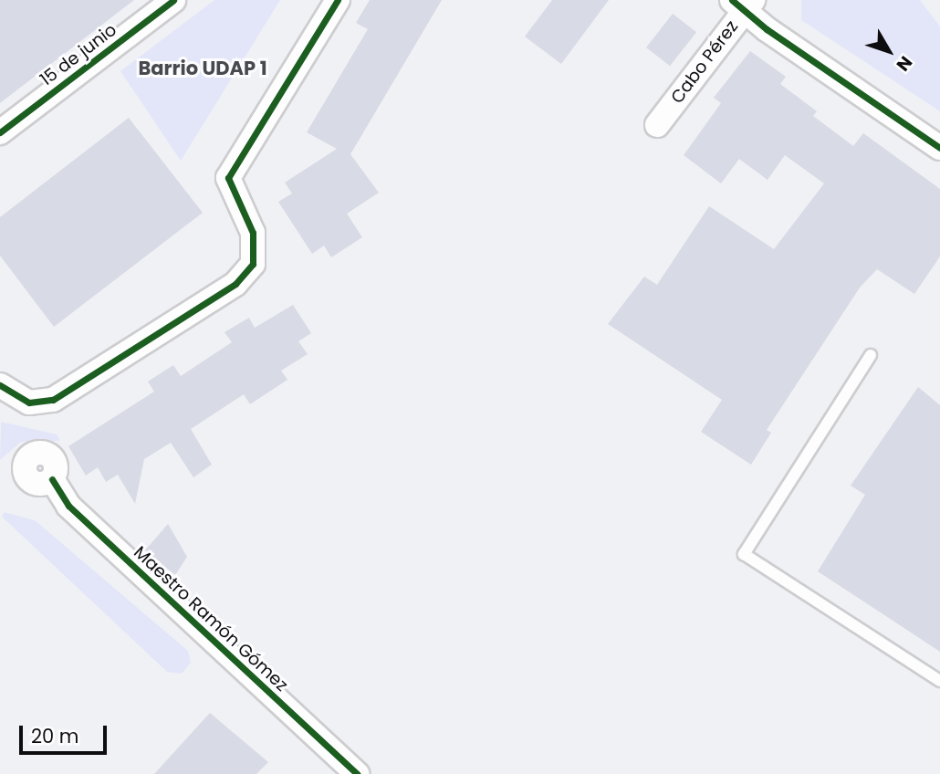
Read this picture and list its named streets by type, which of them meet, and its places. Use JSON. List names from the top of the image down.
{
  "streets": {
    "street": ["15 de junio", "Cabo Pérez", "Maestro Ramón Gómez"]
  },
  "districts": ["Barrio UDAP 1"],
  "scale_bar": "20 m",
  "north": "bottom right"
}
